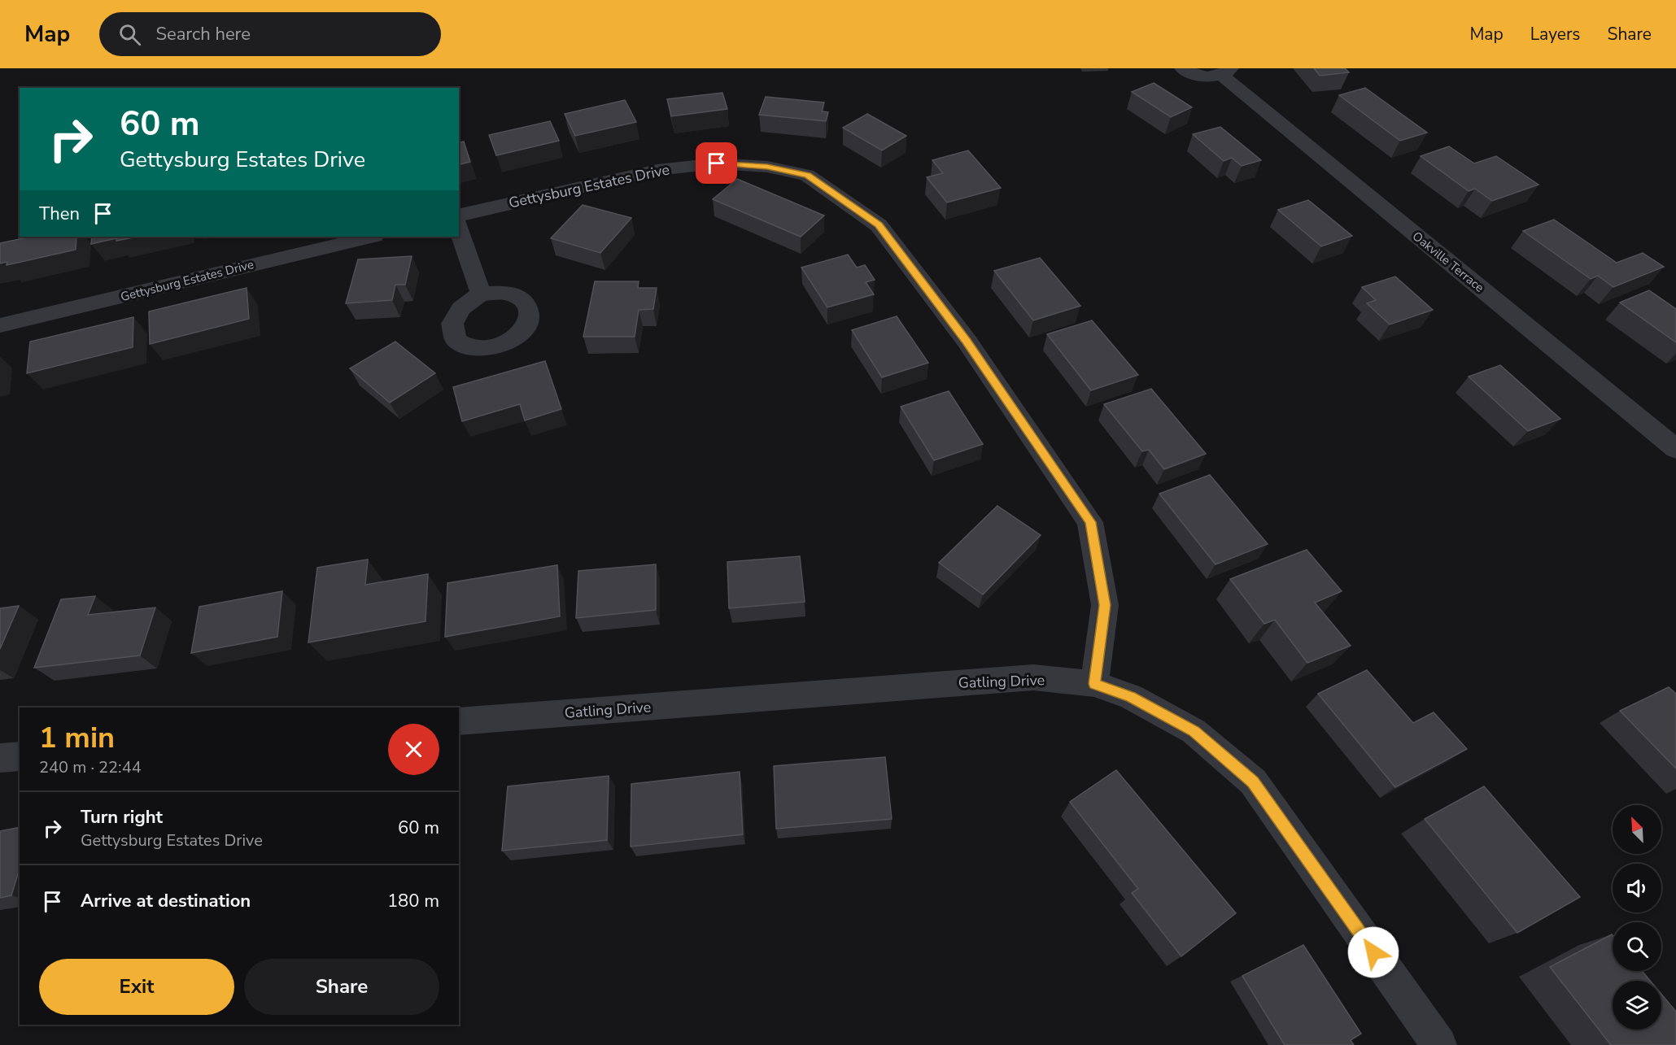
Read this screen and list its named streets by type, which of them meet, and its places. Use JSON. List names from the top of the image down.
{
  "streets": {
    "street": ["Gettysburg Estates Drive", "Oakville Terrace", "Gatling Drive"]
  },
  "crossings": [
    ["Gettysburg Estates Drive", "Gatling Drive"]
  ],
  "north": "top left",
  "page": {
    "header": "Map",
    "search": "Search here",
    "nav": ["Map", "Layers", "Share"],
    "turn": ["60 m", "Gettysburg Estates Drive"],
    "then": "Then",
    "heading": ["1 min", "240 m · 22:44"],
    "list": [
      {
        "name": "Turn right",
        "note": "Gettysburg Estates Drive",
        "value": "60 m"
      },
      {
        "name": "Arrive at destination",
        "value": "180 m"
      }
    ],
    "buttons": ["Exit", "Share"]
  }
}
